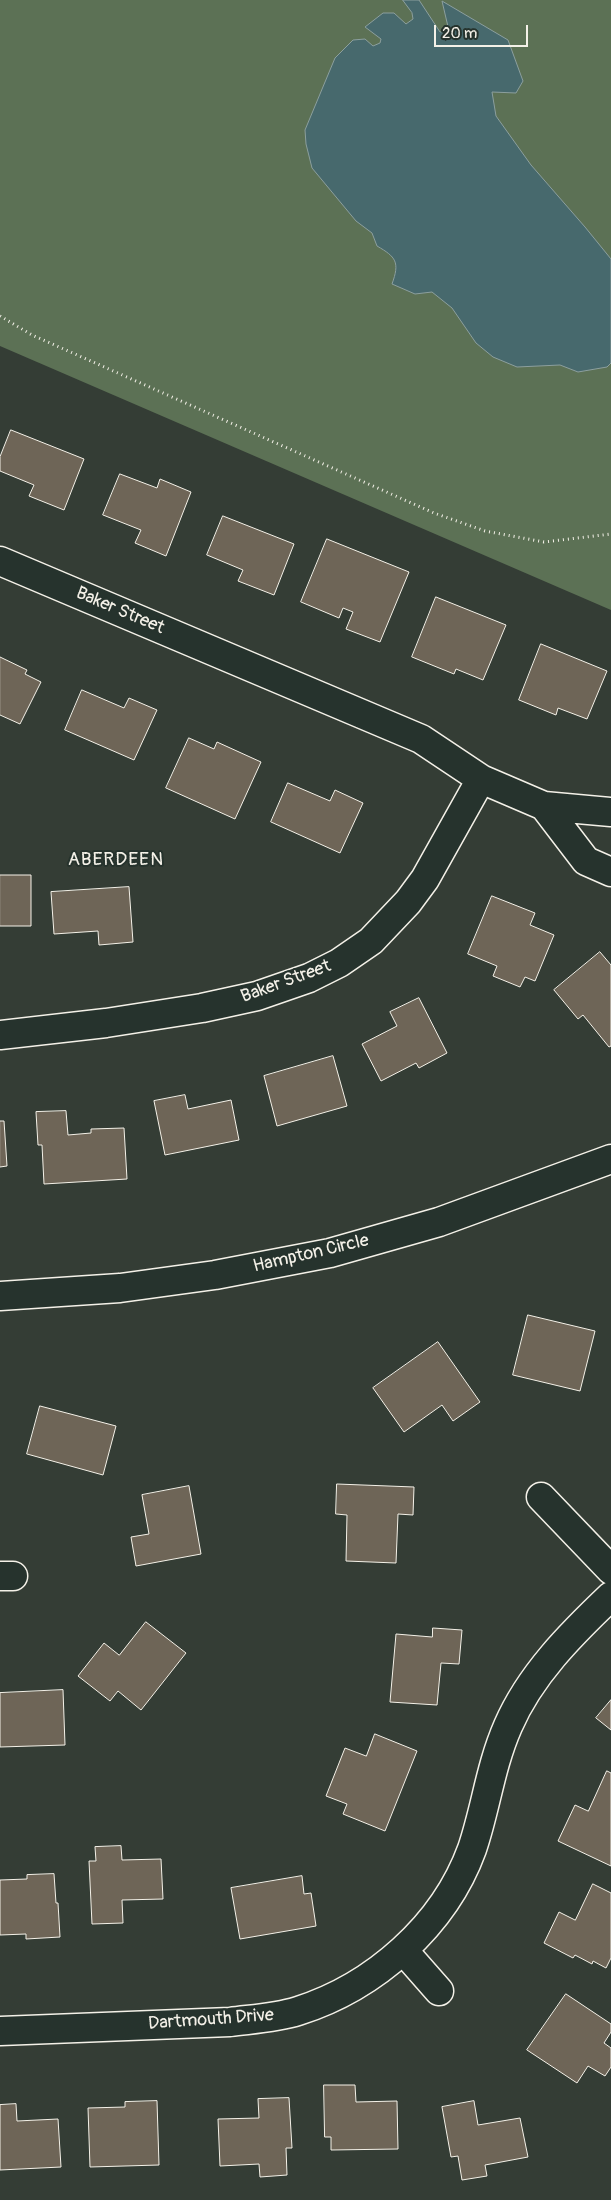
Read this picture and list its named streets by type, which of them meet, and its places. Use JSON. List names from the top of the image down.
{
  "streets": {
    "street": ["Baker Street", "Hampton Circle", "Dartmouth Drive"]
  },
  "districts": ["ABERDEEN"],
  "scale_bar": "20 m"
}
